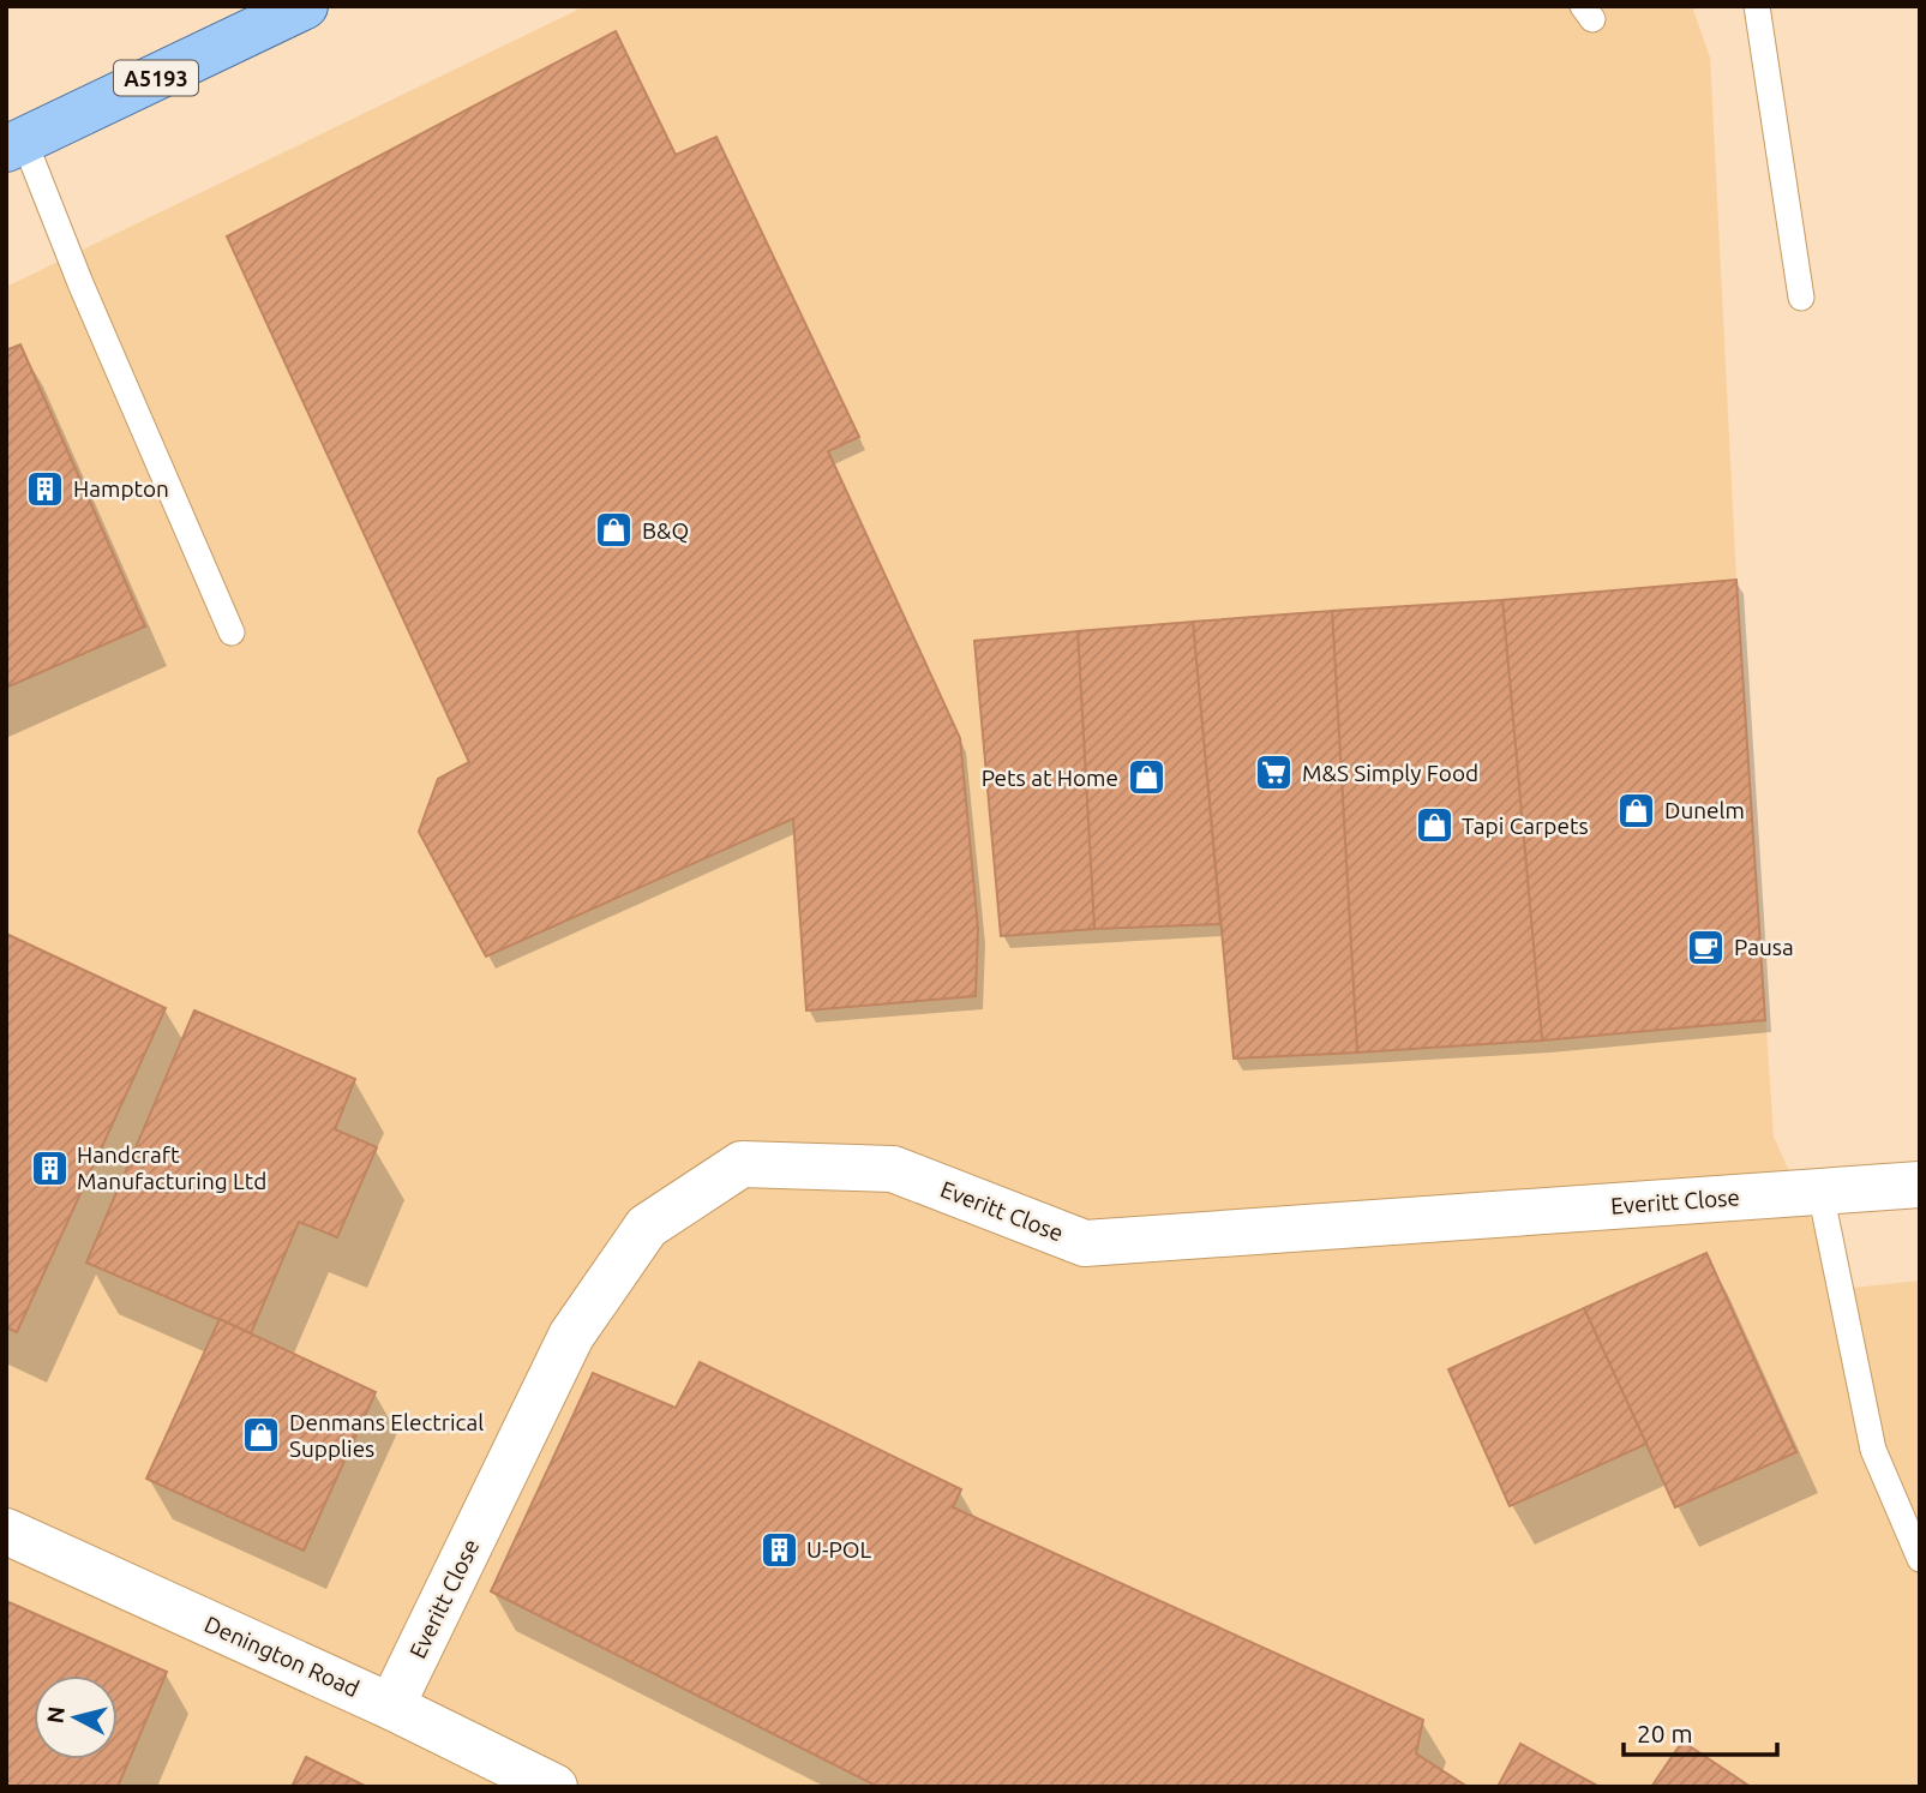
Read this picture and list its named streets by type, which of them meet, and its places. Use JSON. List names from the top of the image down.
{
  "streets": {
    "main road": ["A5193"],
    "street": ["Everitt Close", "Denington Road"]
  },
  "crossings": [
    ["Everitt Close", "Denington Road"]
  ],
  "places": {
    "building": ["Hampton", "Handcraft Manufacturing Ltd", "U-POL"],
    "shop": [
      "B&Q",
      "Pets at Home",
      "Dunelm",
      "Tapi Carpets",
      "Denmans Electrical Supplies"
    ],
    "supermarket": ["M&S Simply Food"],
    "cafe": ["Pausa"]
  },
  "scale_bar": "20 m",
  "north": "left"
}
